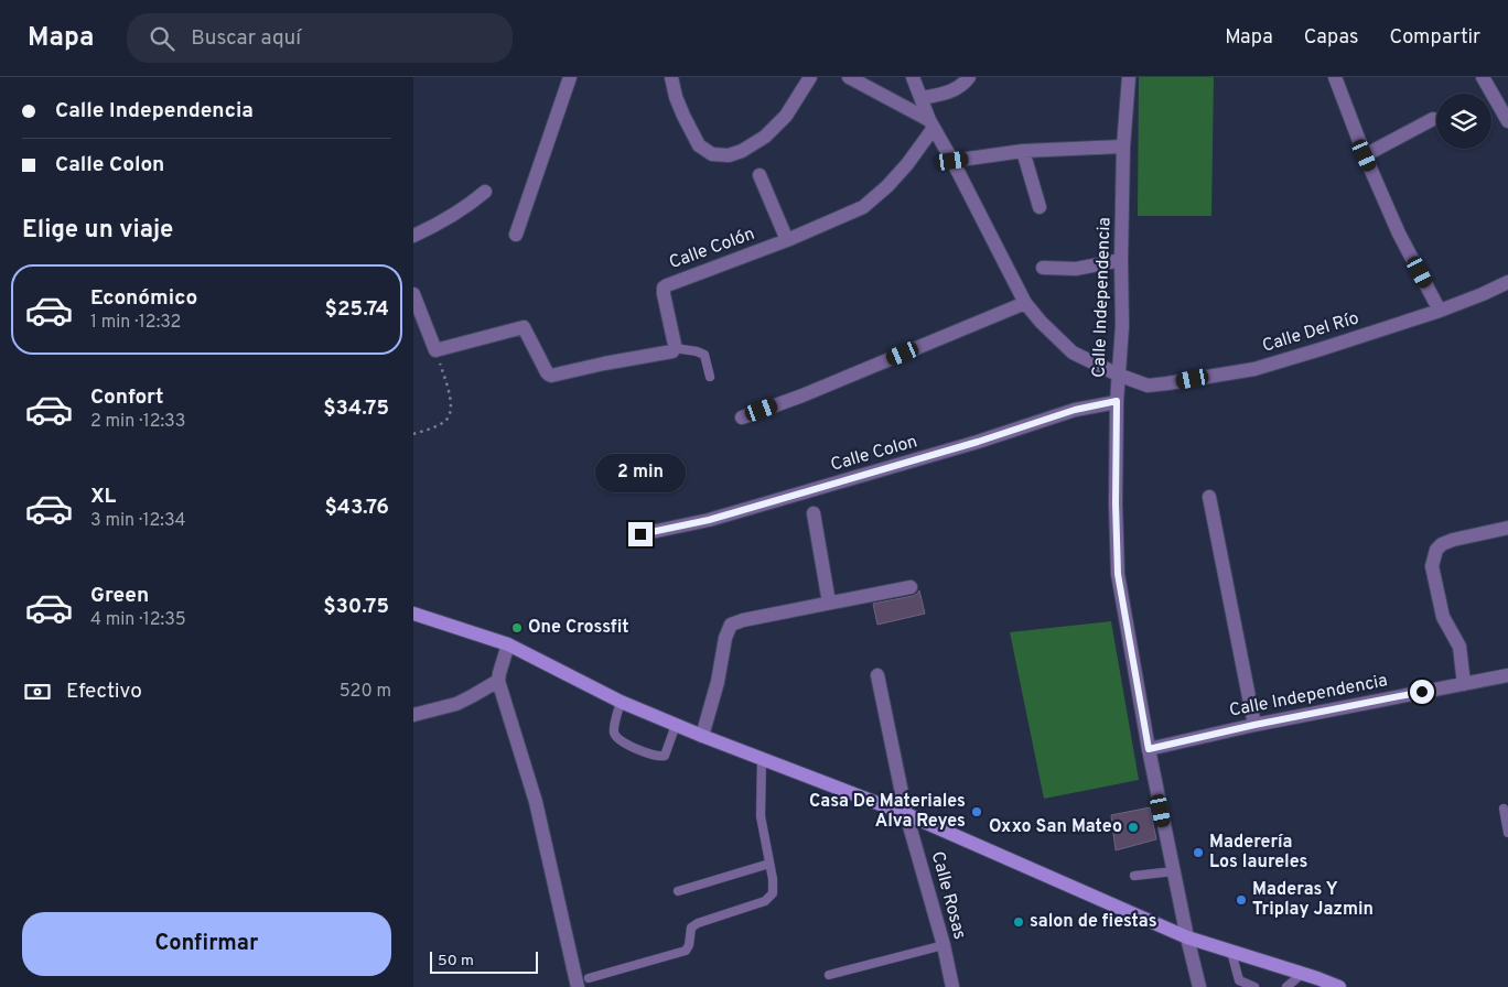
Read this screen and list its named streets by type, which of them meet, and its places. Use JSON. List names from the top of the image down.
{
  "streets": {
    "street": [
      "Calle Colón",
      "Calle Independencia",
      "Calle Del Río",
      "Calle Colon",
      "Calle Rosas"
    ]
  },
  "crossings": [
    ["Calle Colón", "Calle Del Río"],
    ["Calle Independencia", "Calle Del Río"],
    ["Calle Independencia", "Calle Colon"]
  ],
  "places": [
    "One Crossfit",
    "Casa De Materiales Alva Reyes",
    "Oxxo San Mateo",
    "Maderería Los laureles",
    "Maderas Y Triplay Jazmin",
    "salon de fiestas"
  ],
  "scale_bar": "50 m",
  "page": {
    "header": "Mapa",
    "search": "Buscar aquí",
    "nav": ["Mapa", "Capas", "Compartir"],
    "banner": ["Calle Independencia", "Calle Colon"],
    "heading": "Elige un viaje",
    "list": [
      {
        "name": "Económico",
        "note": "1 min · 12:32",
        "value": "$25.74"
      },
      {
        "name": "Confort",
        "note": "2 min · 12:33",
        "value": "$34.75"
      },
      {
        "name": "XL",
        "note": "3 min · 12:34",
        "value": "$43.76"
      },
      {
        "name": "Green",
        "note": "4 min · 12:35",
        "value": "$30.75"
      }
    ],
    "bubble": "2 min",
    "pay": ["Efectivo", "520 m"],
    "buttons": "Confirmar",
    "scale": "50 m"
  }
}
